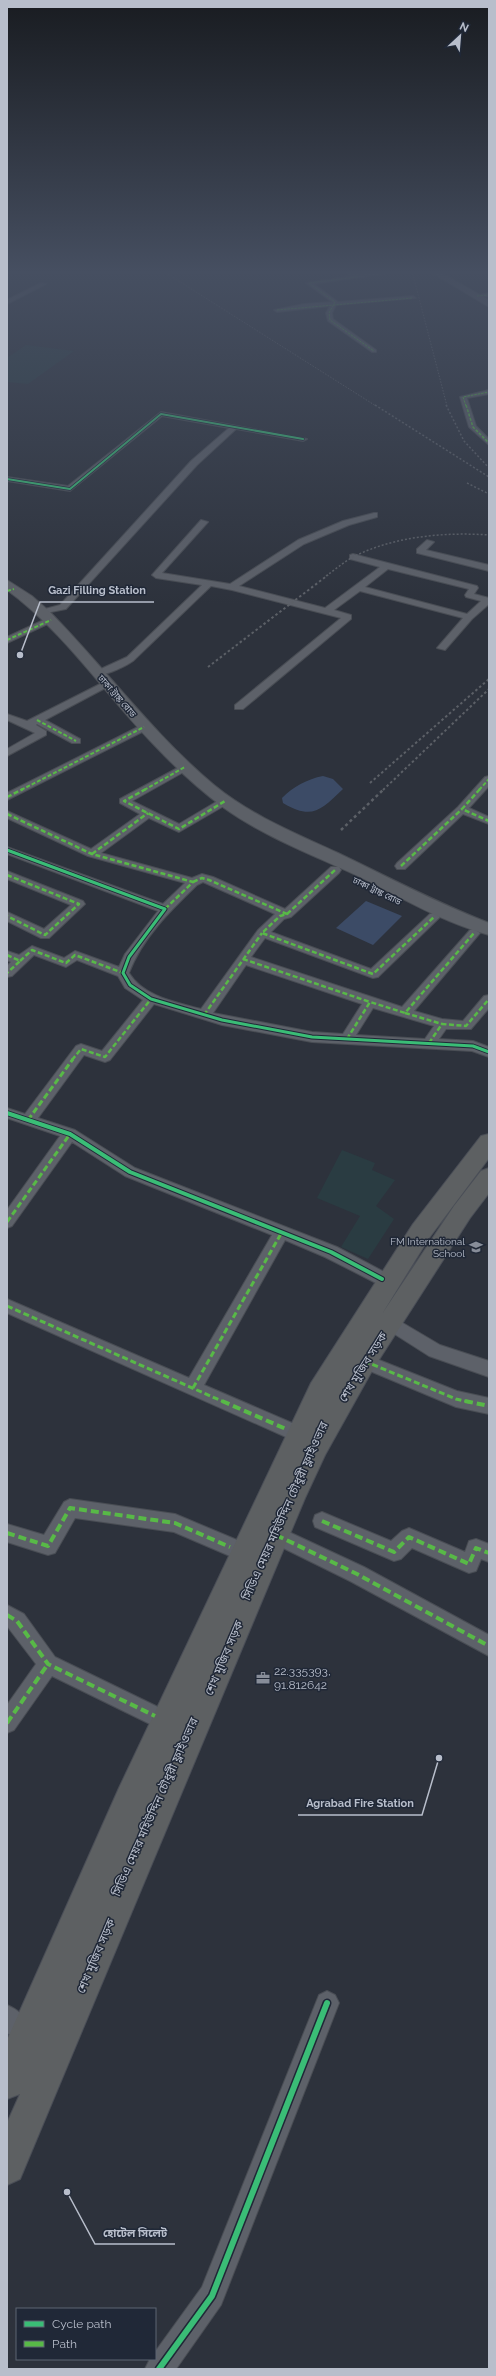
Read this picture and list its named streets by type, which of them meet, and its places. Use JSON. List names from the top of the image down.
{
  "streets": {
    "highway": ["শেখ মুজিব সড়ক", "সিডিএ মেয়র মহিউদ্দিন চৌধুরী ফ্লাইওভার"],
    "main road": ["ঢাকা ট্রাঙ্ক রোড"]
  },
  "places": {
    "other": ["Gazi Filling Station", "Agrabad Fire Station", "হোটেল সিলেট"],
    "school or university": ["FM International School"],
    "office": ["22.335393, 91.812642"]
  },
  "legend": ["Cycle path", "Path"],
  "north": "top right"
}
